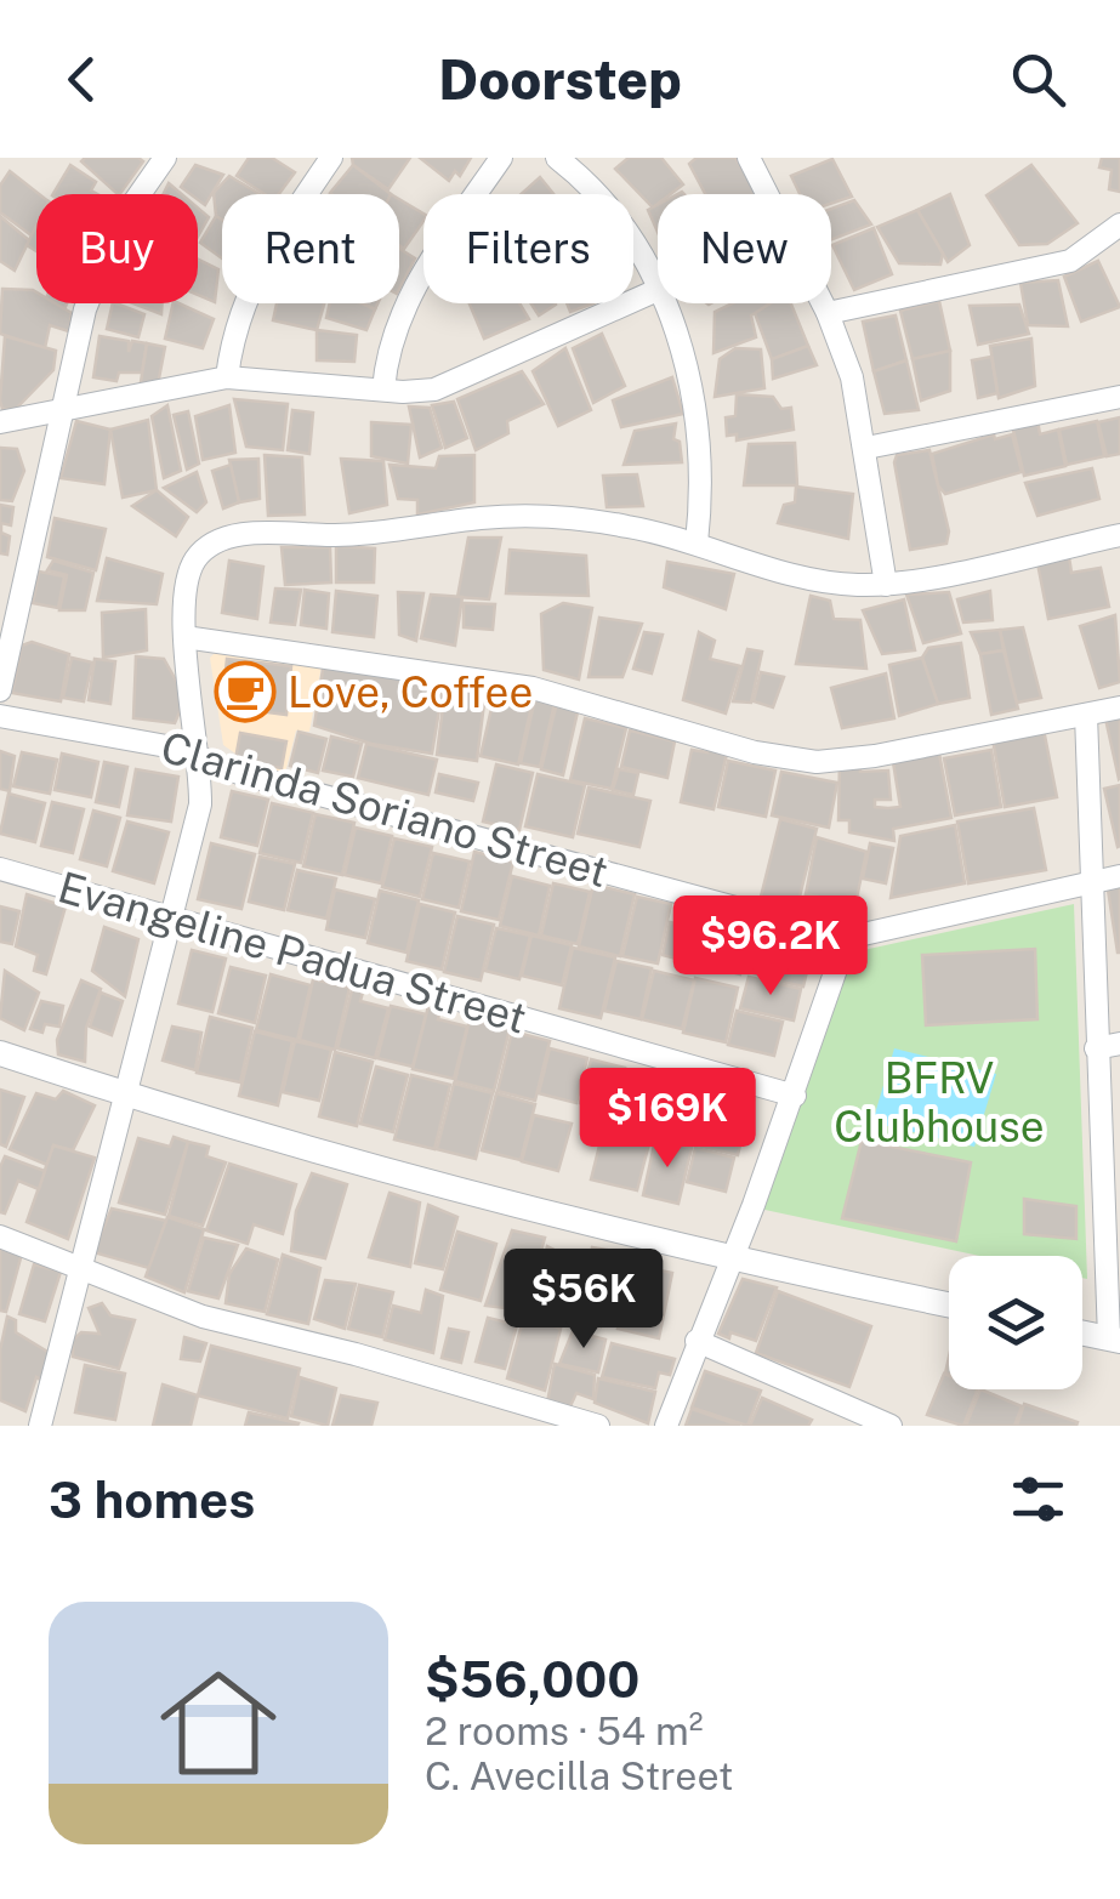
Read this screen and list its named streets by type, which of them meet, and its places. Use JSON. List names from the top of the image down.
{
  "streets": {
    "street": ["Clarinda Soriano Street", "Evangeline Padua Street"]
  },
  "parks": ["BFRV Clubhouse"],
  "places": {
    "cafe": ["Love, Coffee"]
  },
  "page": {
    "header": "Doorstep",
    "chip": [
      "Buy",
      "Rent",
      "Filters",
      "New"
    ],
    "price": ["$96.2K", "$169K", "$56K"],
    "heading": "3 homes",
    "list": [
      {
        "name": "$56,000",
        "note": "2 rooms · 54 m² · C. Avecilla Street"
      }
    ]
  }
}
